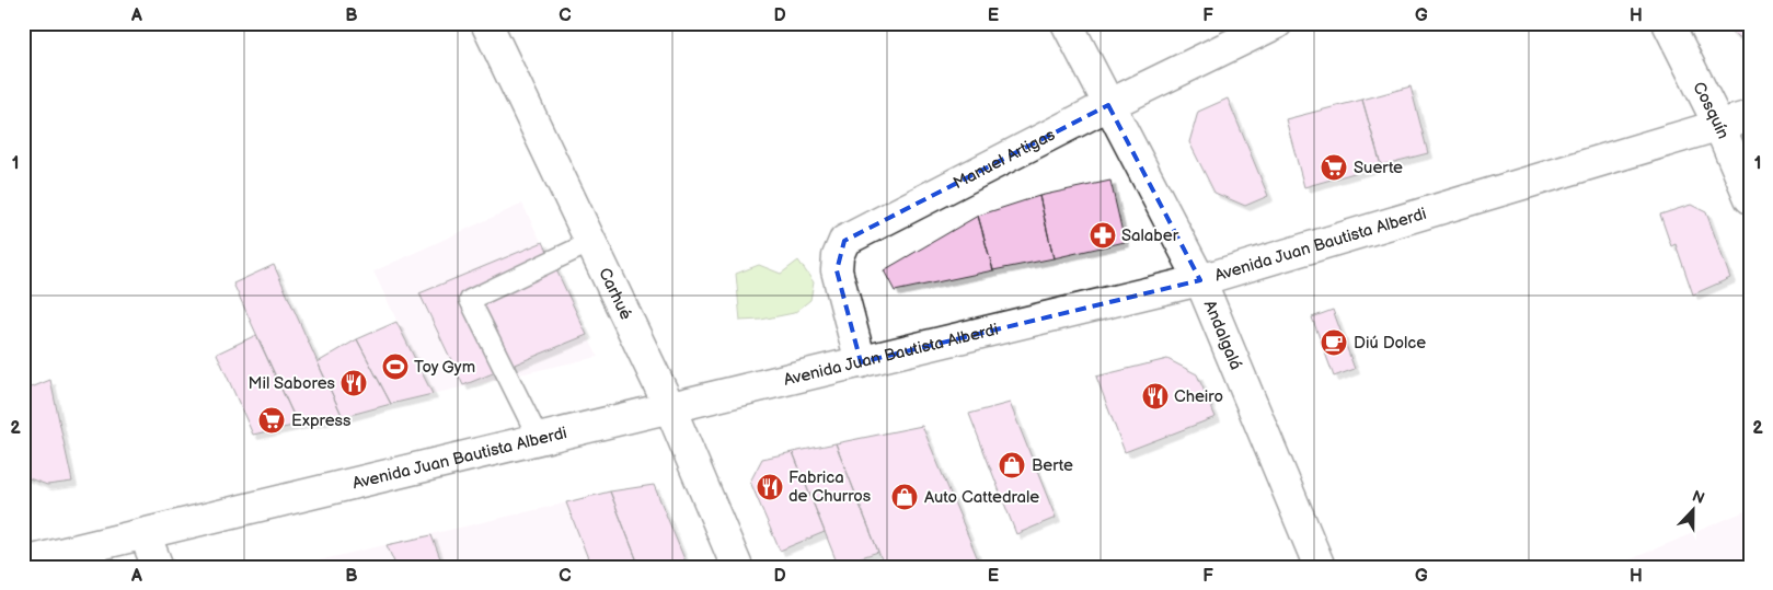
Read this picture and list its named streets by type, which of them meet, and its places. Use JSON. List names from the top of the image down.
{
  "streets": {
    "street": [
      "Cosquín",
      "Manuel Artigas",
      "Avenida Juan Bautista Alberdi",
      "Carhué",
      "Andalgalá"
    ]
  },
  "crossings": [
    ["Cosquín", "Avenida Juan Bautista Alberdi"],
    ["Manuel Artigas", "Avenida Juan Bautista Alberdi"],
    ["Manuel Artigas", "Andalgalá"],
    ["Avenida Juan Bautista Alberdi", "Carhué"],
    ["Avenida Juan Bautista Alberdi", "Andalgalá"]
  ],
  "places": {
    "supermarket": ["Suerte", "Express"],
    "pharmacy": ["Salaber"],
    "cafe": ["Diú Dolce"],
    "sports": ["Toy Gym"],
    "restaurant": ["Mil Sabores", "Cheiro", "Fabrica de Churros"],
    "shop": ["Berte", "Auto Cattedrale"]
  },
  "north": "top",
  "grid": {
    "columns": [
      "A",
      "B",
      "C",
      "D",
      "E",
      "F",
      "G",
      "H"
    ],
    "rows": ["1", "2"]
  }
}
